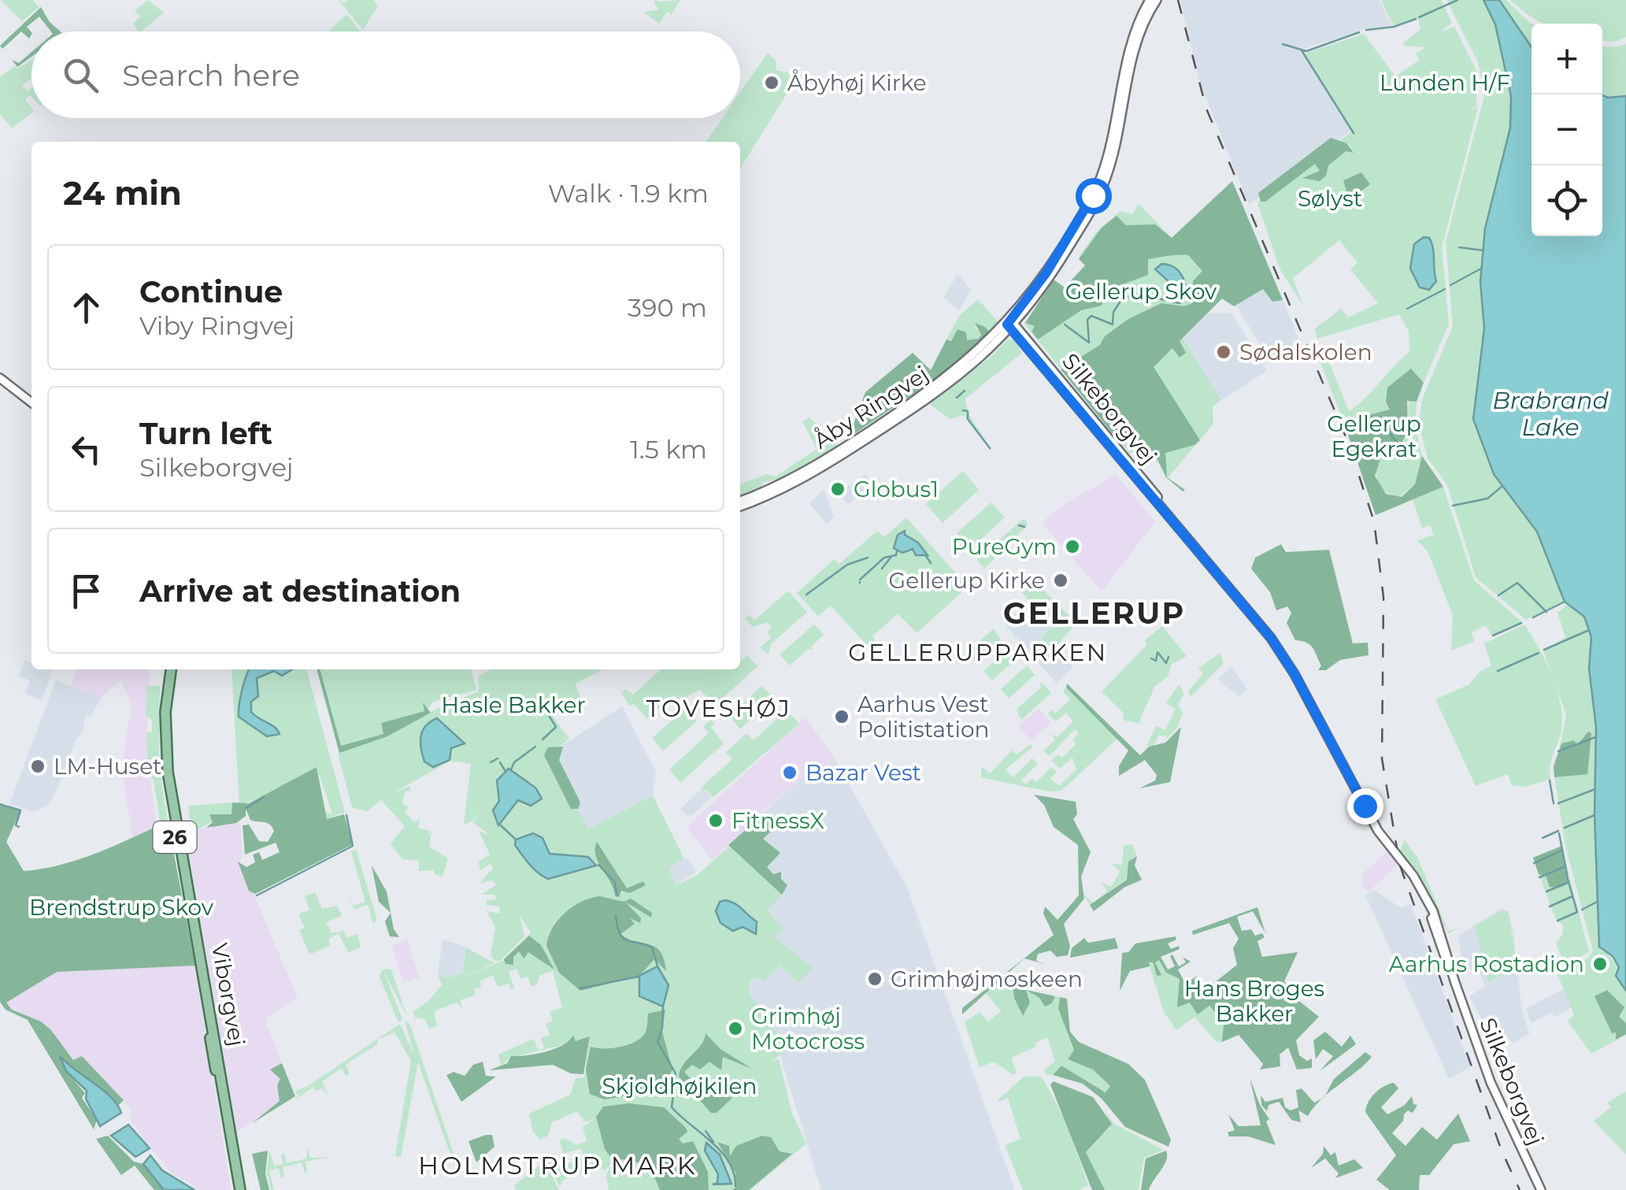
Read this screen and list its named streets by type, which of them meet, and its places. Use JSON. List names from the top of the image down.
{
  "streets": {
    "main road": [
      "Åby Ringvej",
      "Silkeborgvej",
      "26",
      "Viborgvej"
    ]
  },
  "crossings": [
    ["Åby Ringvej", "Silkeborgvej"]
  ],
  "districts": [
    "GELLERUP",
    "GELLERUPPARKEN",
    "TOVESHØJ",
    "HOLMSTRUP MARK"
  ],
  "water": ["Brabrand Lake"],
  "parks": [
    "Lunden H/F",
    "Sølyst",
    "Gellerup Skov",
    "Gellerup Egekrat",
    "Hasle Bakker",
    "Brendstrup Skov",
    "Hans Broges Bakker",
    "Skjoldhøjkilen"
  ],
  "places": [
    "Åbyhøj Kirke",
    "Sødalskolen",
    "Globus1",
    "PureGym",
    "Gellerup Kirke",
    "Aarhus Vest Politistation",
    "LM-Huset",
    "Bazar Vest",
    "FitnessX",
    "Aarhus Rostadion",
    "Grimhøjmoskeen",
    "Grimhøj Motocross"
  ],
  "page": {
    "map_buttons": ["+", "−"],
    "search": "Search here",
    "heading": ["24 min", "Walk · 1.9 km"],
    "list": [
      ["Continue", "Viby Ringvej", "390 m"],
      ["Turn left", "Silkeborgvej", "1.5 km"],
      "Arrive at destination"
    ]
  }
}
